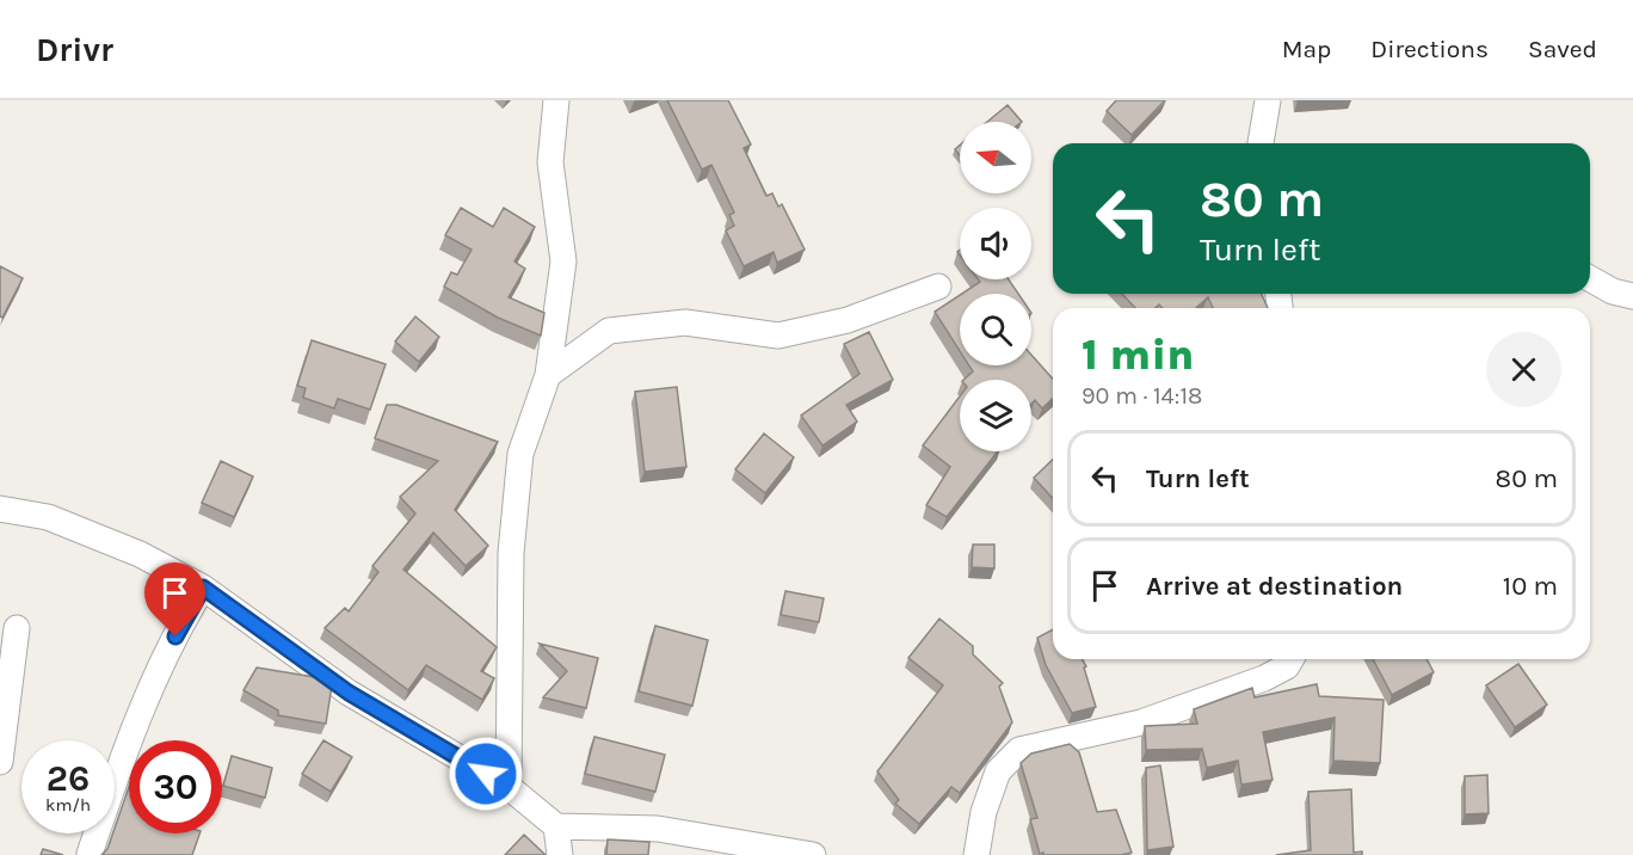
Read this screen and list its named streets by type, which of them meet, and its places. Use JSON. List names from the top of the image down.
{
  "north": "left",
  "page": {
    "header": "Drivr",
    "nav": ["Map", "Directions", "Saved"],
    "turn": ["80 m", "Turn left"],
    "heading": ["1 min", "90 m · 14:18"],
    "list": [
      {
        "name": "Turn left",
        "value": "80 m"
      },
      {
        "name": "Arrive at destination",
        "value": "10 m"
      }
    ],
    "speed": "26 km/h",
    "limit": "30"
  }
}
